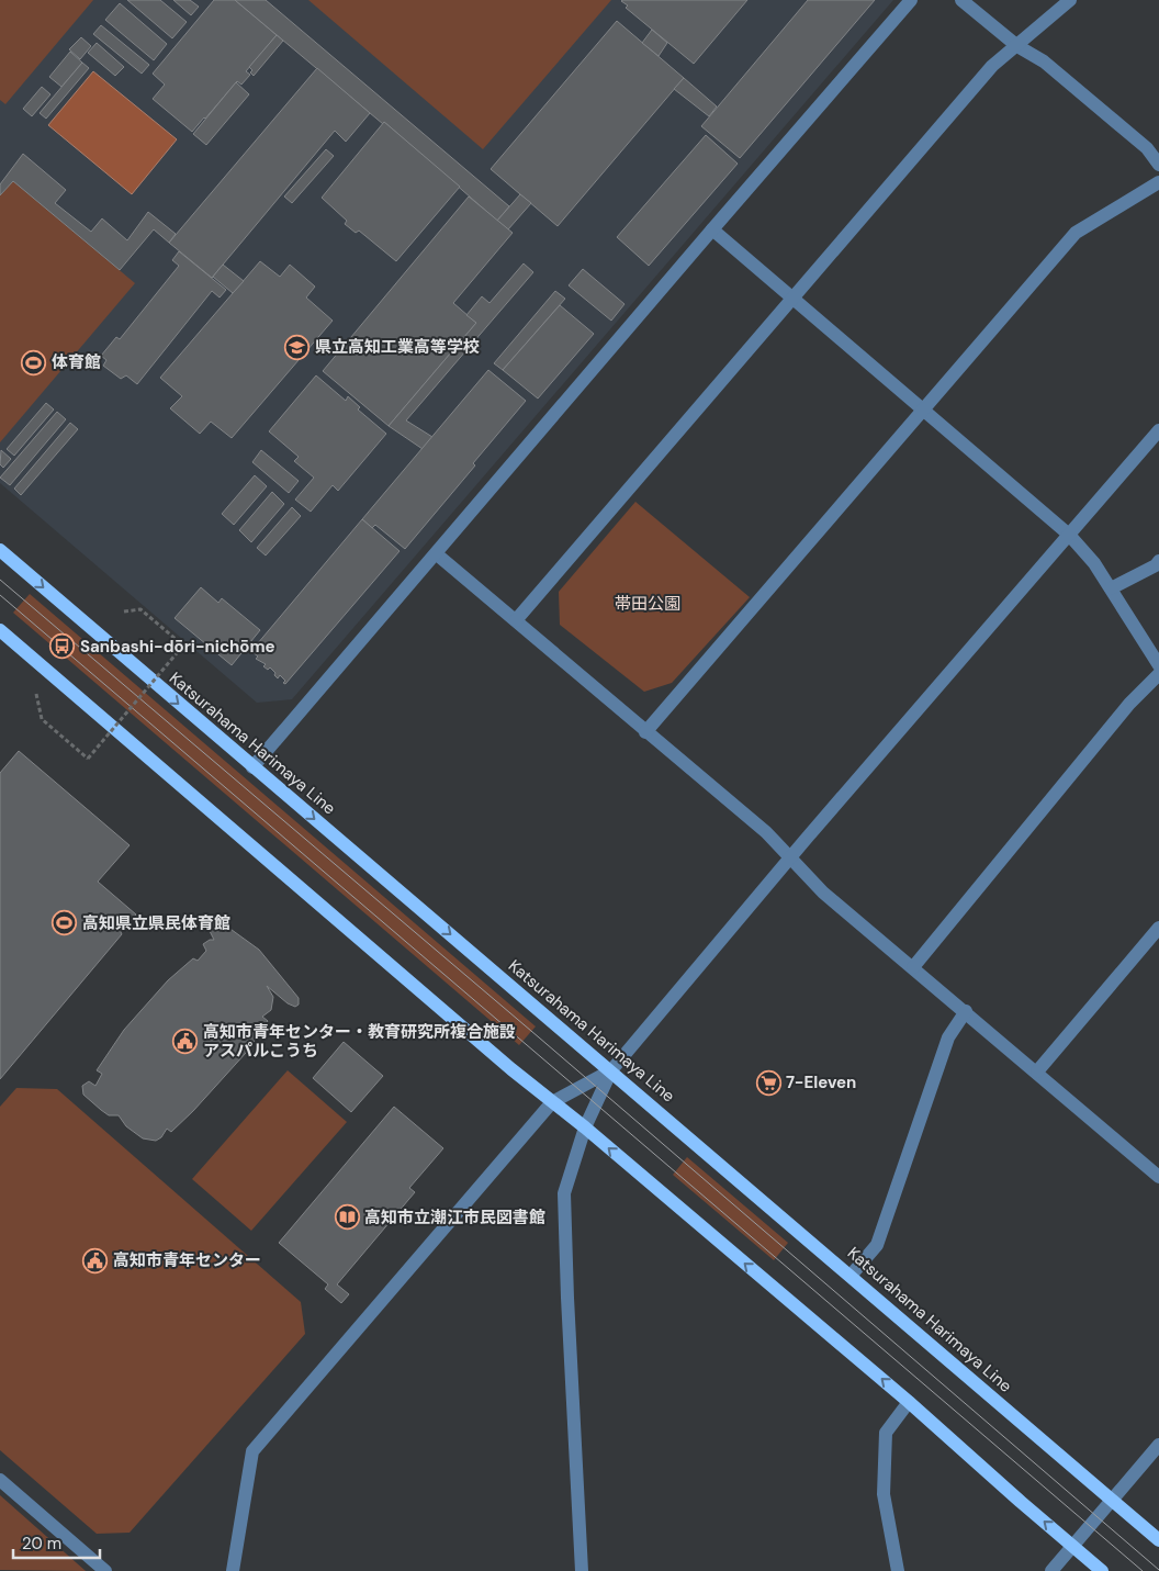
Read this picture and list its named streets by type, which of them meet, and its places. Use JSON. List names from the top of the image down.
{
  "streets": {
    "main road": ["Katsurahama Harimaya Line"]
  },
  "parks": ["帯田公園"],
  "places": {
    "school or university": ["県立高知工業高等学校"],
    "sports": ["体育館", "高知県立県民体育館"],
    "bus stop": ["Sanbashi-dōri-nichōme"],
    "public building": ["高知市青年センター・教育研究所複合施設 アスパルこうち", "高知市青年センター"],
    "supermarket": ["7-Eleven"],
    "library": ["高知市立潮江市民図書館"]
  },
  "scale_bar": "20 m"
}
